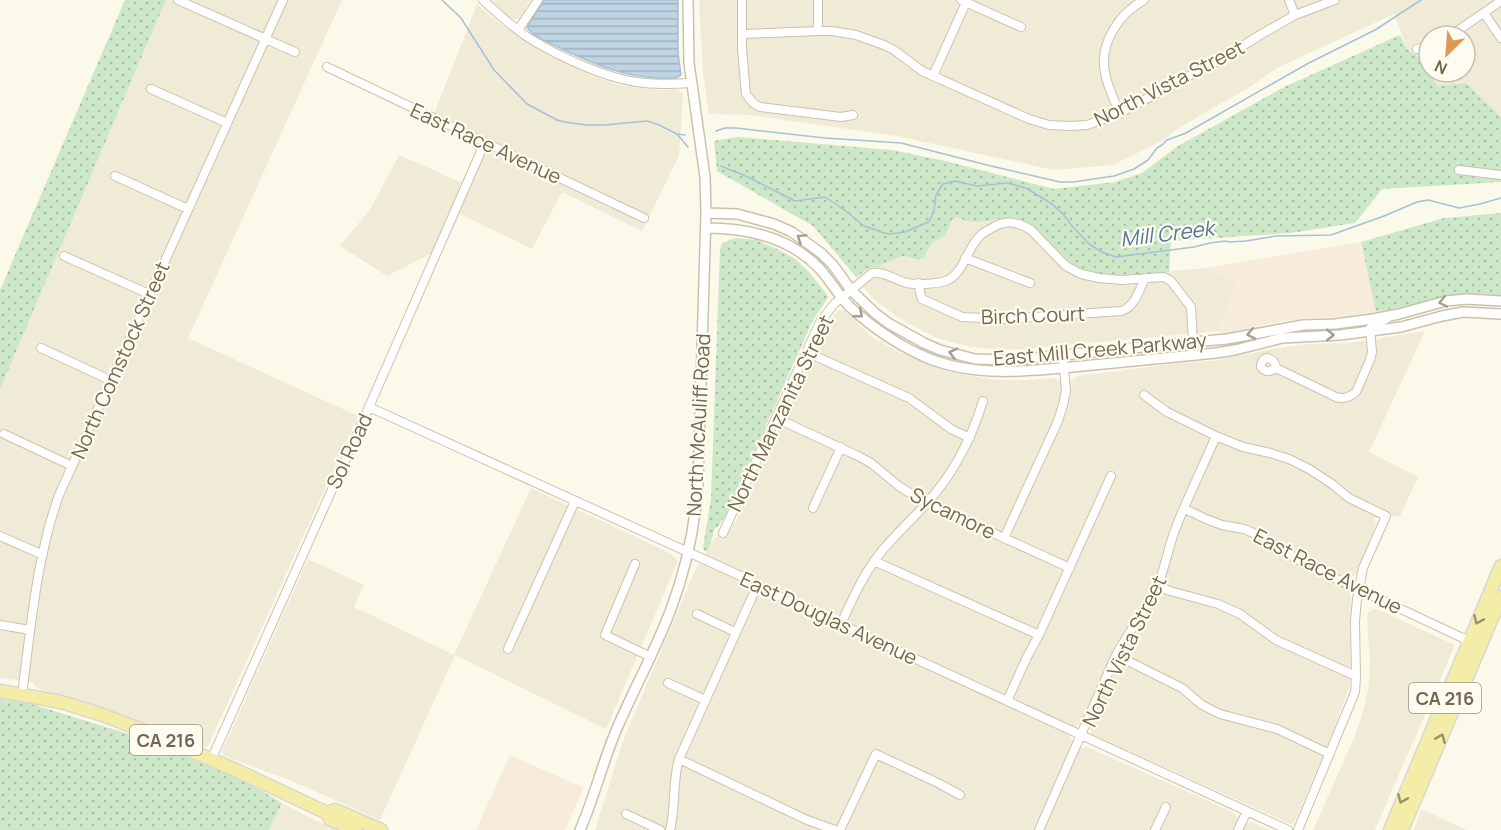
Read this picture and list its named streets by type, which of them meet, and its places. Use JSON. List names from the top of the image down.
{
  "streets": {
    "main road": ["CA 216"],
    "street": [
      "North Vista Street",
      "East Race Avenue",
      "Birch Court",
      "East Mill Creek Parkway",
      "North Comstock Street",
      "North Manzanita Street",
      "North McAuliff Road",
      "Sol Road",
      "Sycamore",
      "East Douglas Avenue"
    ]
  },
  "crossings": [
    ["North Vista Street", "East Race Avenue"],
    ["North Vista Street", "East Douglas Avenue"],
    ["East Race Avenue", "Sol Road"],
    ["East Race Avenue", "CA 216"],
    ["Birch Court", "North Manzanita Street"],
    ["East Mill Creek Parkway", "North Manzanita Street"],
    ["East Mill Creek Parkway", "North McAuliff Road"],
    ["North Comstock Street", "CA 216"],
    ["North Manzanita Street", "Sycamore"],
    ["North McAuliff Road", "East Douglas Avenue"],
    ["Sol Road", "East Douglas Avenue"],
    ["Sol Road", "CA 216"]
  ],
  "water": ["Mill Creek"],
  "north": "bottom left"
}
